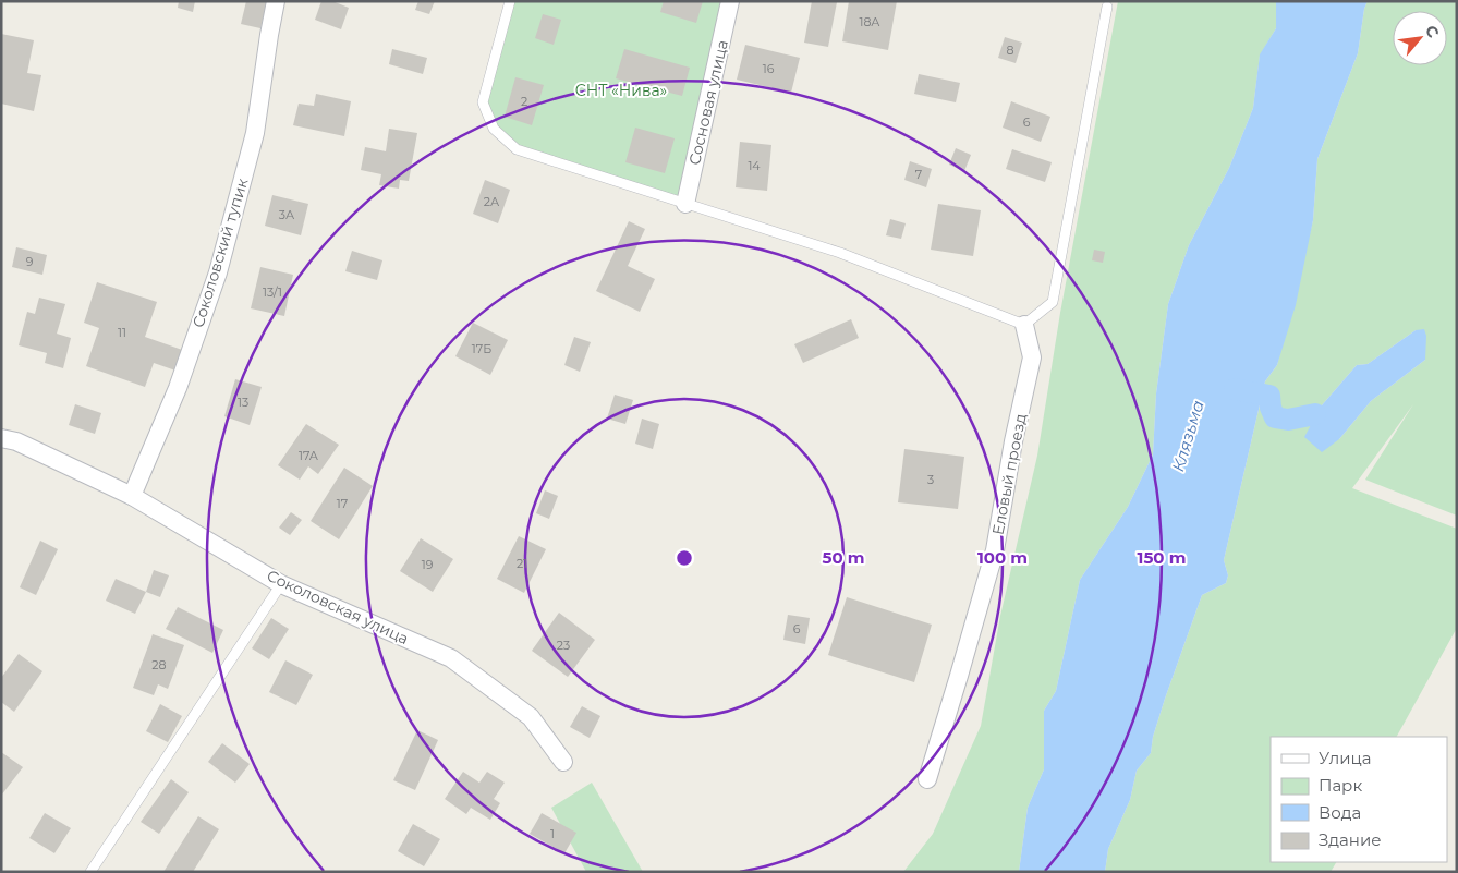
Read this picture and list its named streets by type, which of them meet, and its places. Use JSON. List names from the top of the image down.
{
  "streets": {
    "street": [
      "Сосновая улица",
      "Соколовский тупик",
      "Еловый проезд",
      "Соколовская улица"
    ]
  },
  "crossings": [
    ["Соколовский тупик", "Соколовская улица"]
  ],
  "water": ["Клязьма"],
  "parks": ["СНТ «Нива»"],
  "house_numbers": [
    "18А",
    "8",
    "16",
    "2",
    "6",
    "14",
    "7",
    "2А",
    "3А",
    "9",
    "13/1",
    "11",
    "17Б",
    "13",
    "17А",
    "3",
    "17",
    "21",
    "19",
    "6",
    "23",
    "28",
    "1"
  ],
  "legend": [
    "Улица",
    "Парк",
    "Вода",
    "Здание"
  ],
  "north": "top right",
  "rings": ["50 m", "100 m", "150 m"]
}
